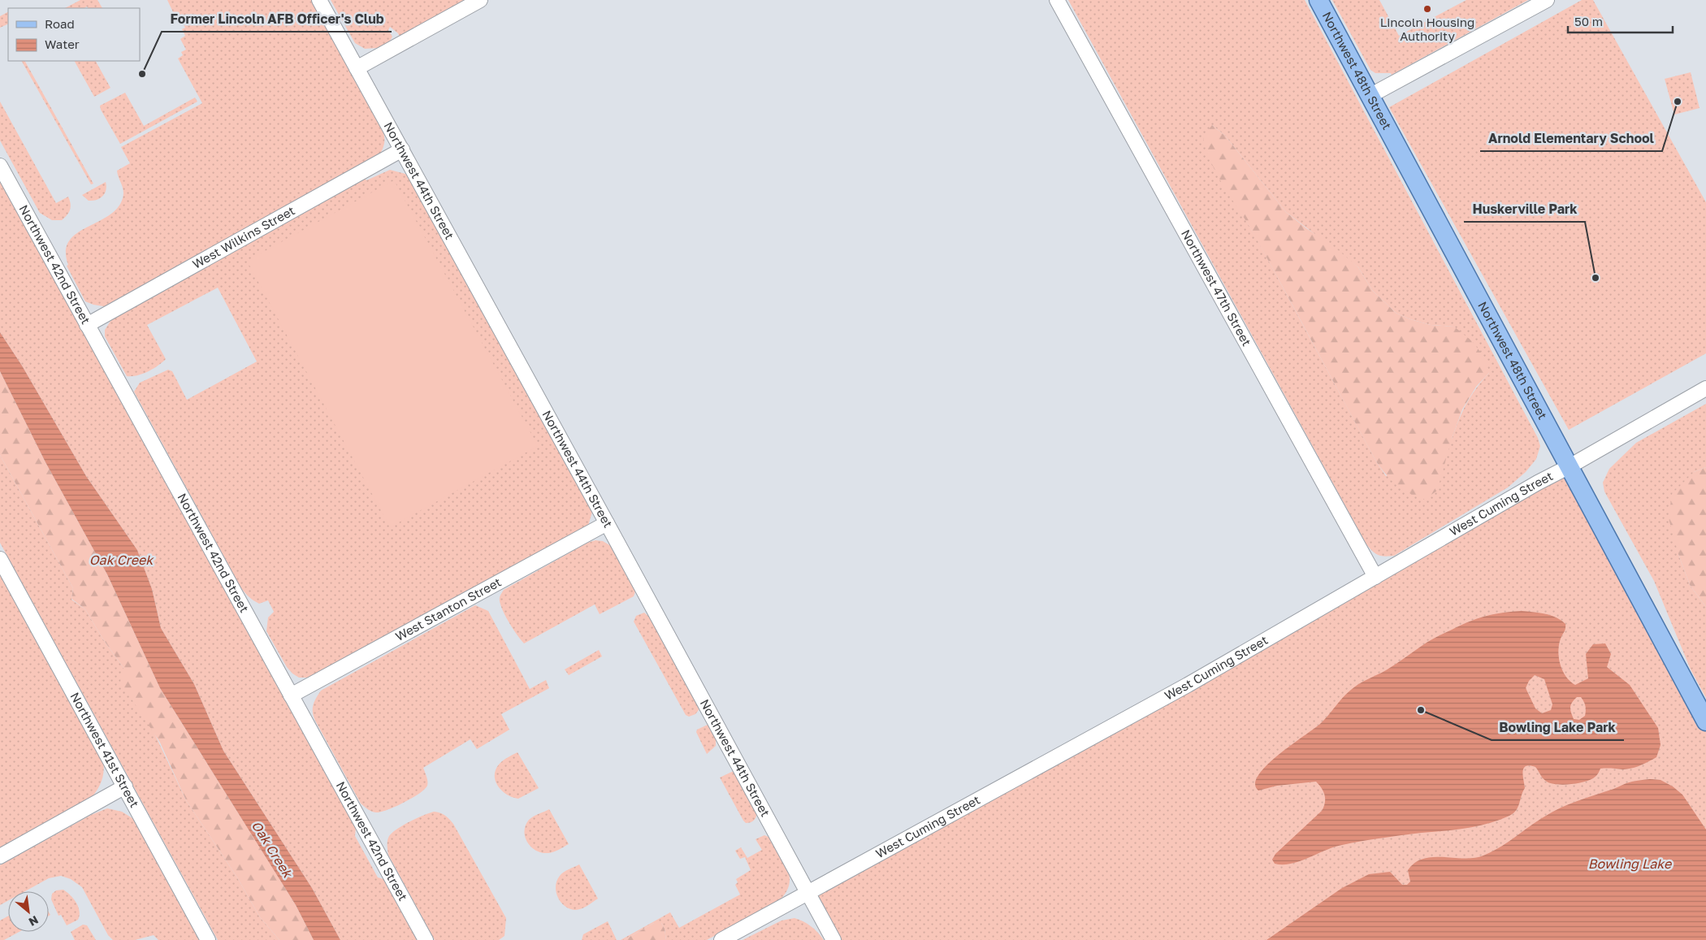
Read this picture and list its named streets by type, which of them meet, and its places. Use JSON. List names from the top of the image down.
{
  "streets": {
    "main road": ["Northwest 48th Street"],
    "street": [
      "Northwest 44th Street",
      "West Wilkins Street",
      "Northwest 42nd Street",
      "Northwest 47th Street",
      "West Cuming Street",
      "West Stanton Street",
      "Northwest 41st Street"
    ]
  },
  "crossings": [
    ["Northwest 48th Street", "West Cuming Street"],
    ["Northwest 44th Street", "West Wilkins Street"],
    ["Northwest 44th Street", "West Cuming Street"],
    ["Northwest 44th Street", "West Stanton Street"],
    ["West Wilkins Street", "Northwest 42nd Street"],
    ["Northwest 42nd Street", "West Stanton Street"],
    ["Northwest 47th Street", "West Cuming Street"]
  ],
  "water": ["Oak Creek", "Bowling Lake"],
  "places": [
    "Lincoln Housing Authority",
    "Former Lincoln AFB Officer's Club",
    "Arnold Elementary School",
    "Huskerville Park",
    "Bowling Lake Park"
  ],
  "legend": ["Road", "Water"],
  "scale_bar": "50 m",
  "north": "bottom right"
}
